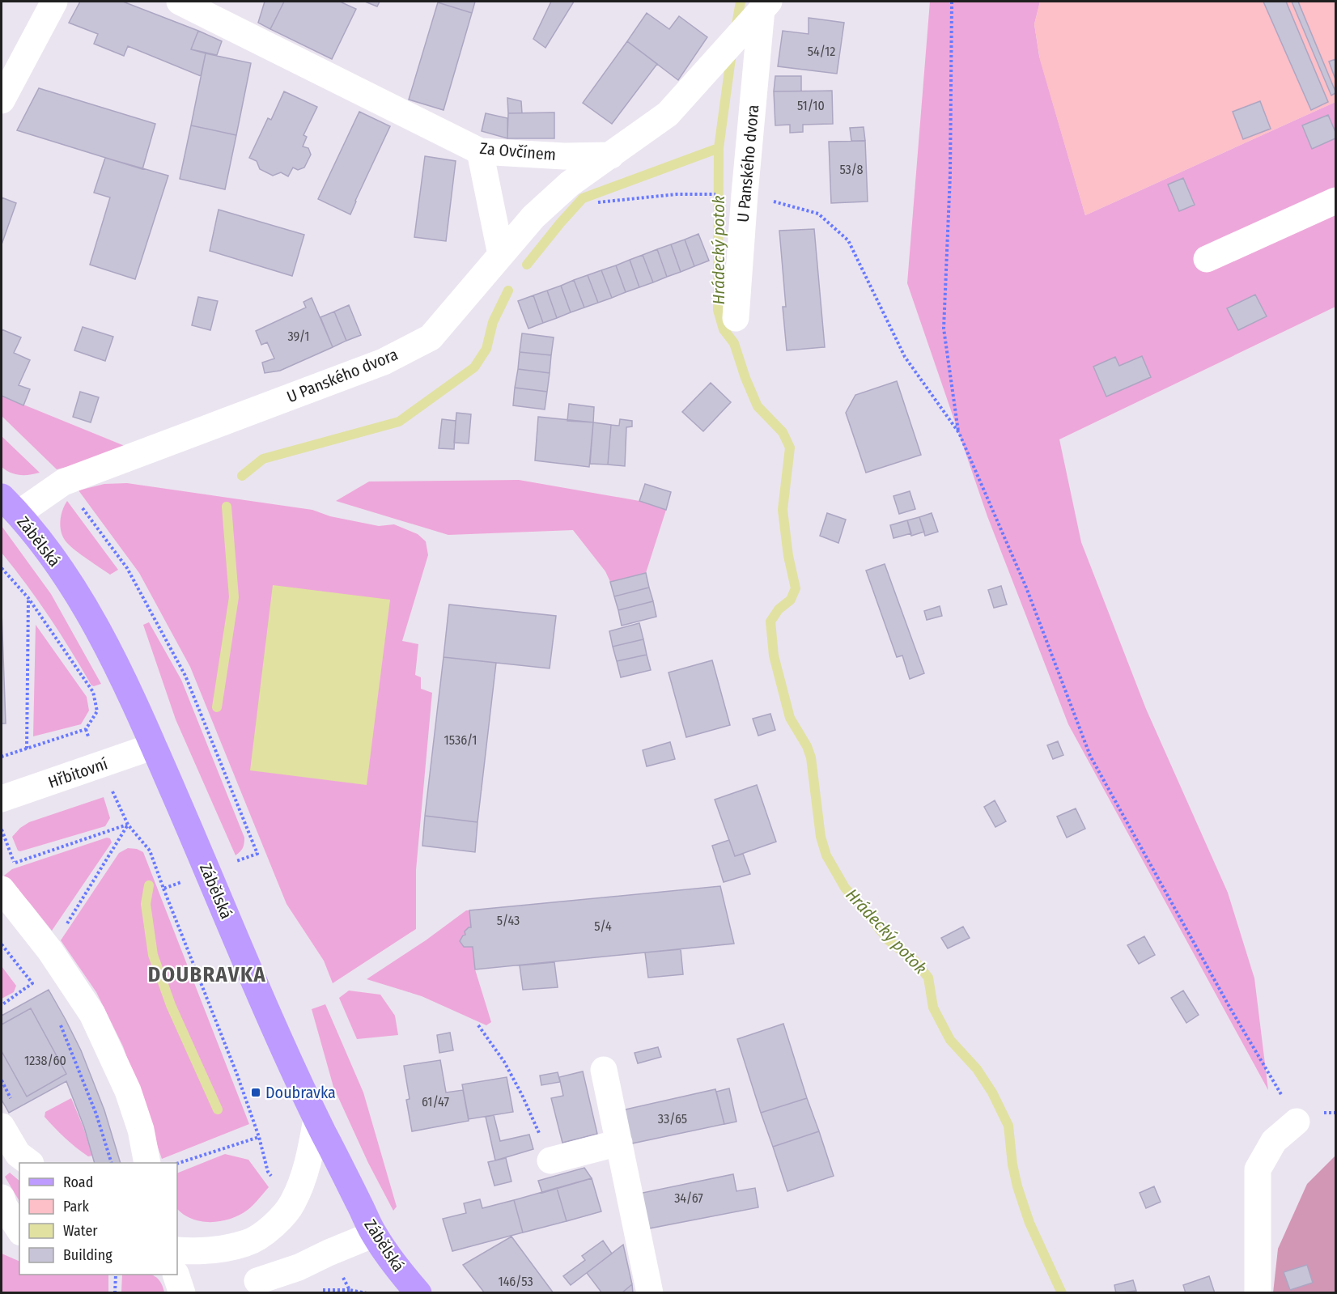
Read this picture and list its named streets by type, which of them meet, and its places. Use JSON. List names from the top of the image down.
{
  "streets": {
    "main road": ["Zábělská"],
    "street": ["Za Ovčínem", "U Panského dvora", "Hřbitovní"]
  },
  "crossings": [
    ["Za Ovčínem", "U Panského dvora"],
    ["U Panského dvora", "Zábělská"],
    ["Zábělská", "Hřbitovní"]
  ],
  "districts": ["DOUBRAVKA"],
  "water": ["Hrádecký potok"],
  "places": {
    "transit": ["Doubravka"]
  },
  "house_numbers": [
    "54/12",
    "51/10",
    "53/8",
    "39/1",
    "1536/1",
    "5/43",
    "5/4",
    "1238/60",
    "61/47",
    "33/65",
    "34/67",
    "146/53"
  ],
  "legend": [
    "Road",
    "Park",
    "Water",
    "Building"
  ]
}
